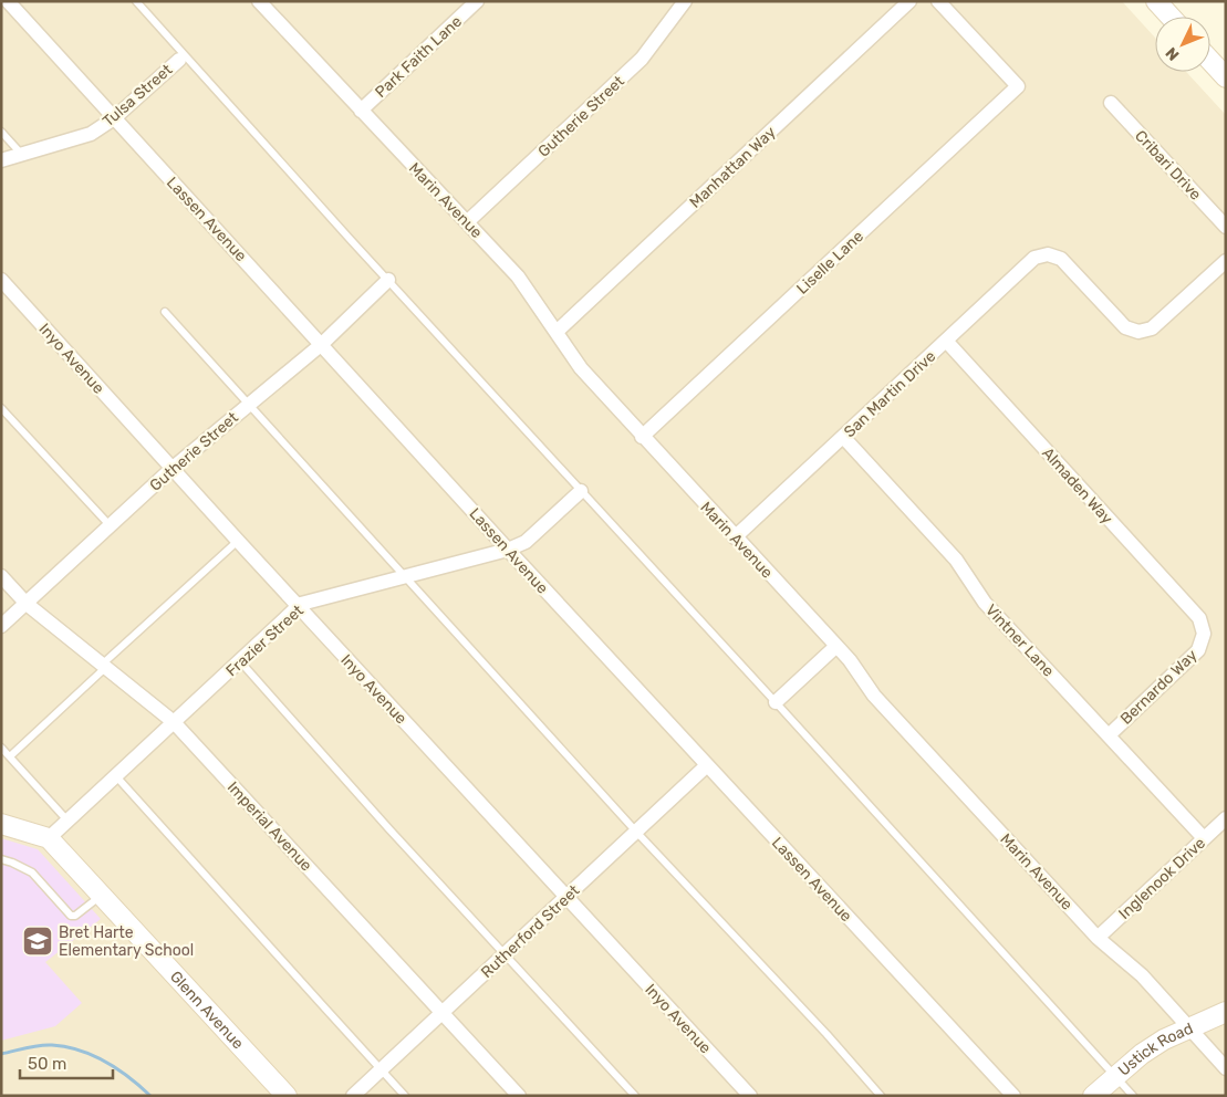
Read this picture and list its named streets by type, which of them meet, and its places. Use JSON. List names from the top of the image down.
{
  "streets": {
    "street": [
      "Park Faith Lane",
      "Tulsa Street",
      "Gutherie Street",
      "Cribari Drive",
      "Manhattan Way",
      "Marin Avenue",
      "Lassen Avenue",
      "Liselle Lane",
      "Inyo Avenue",
      "San Martin Drive",
      "Almaden Way",
      "Frazier Street",
      "Vintner Lane",
      "Bernardo Way",
      "Imperial Avenue",
      "Inglenook Drive",
      "Rutherford Street",
      "Glenn Avenue",
      "Ustick Road"
    ]
  },
  "crossings": [
    ["Park Faith Lane", "Marin Avenue"],
    ["Tulsa Street", "Lassen Avenue"],
    ["Gutherie Street", "Marin Avenue"],
    ["Gutherie Street", "Lassen Avenue"],
    ["Gutherie Street", "Inyo Avenue"],
    ["Gutherie Street", "Imperial Avenue"],
    ["Manhattan Way", "Marin Avenue"],
    ["Marin Avenue", "Liselle Lane"],
    ["Marin Avenue", "San Martin Drive"],
    ["Marin Avenue", "Inglenook Drive"],
    ["Marin Avenue", "Ustick Road"],
    ["Lassen Avenue", "Frazier Street"],
    ["Lassen Avenue", "Rutherford Street"],
    ["Inyo Avenue", "Frazier Street"],
    ["Inyo Avenue", "Rutherford Street"],
    ["San Martin Drive", "Almaden Way"],
    ["San Martin Drive", "Vintner Lane"],
    ["Almaden Way", "Bernardo Way"],
    ["Frazier Street", "Imperial Avenue"],
    ["Frazier Street", "Glenn Avenue"],
    ["Vintner Lane", "Bernardo Way"],
    ["Vintner Lane", "Inglenook Drive"],
    ["Imperial Avenue", "Rutherford Street"]
  ],
  "places": {
    "school or university": ["Bret Harte Elementary School"]
  },
  "scale_bar": "50 m",
  "north": "bottom left"
}
